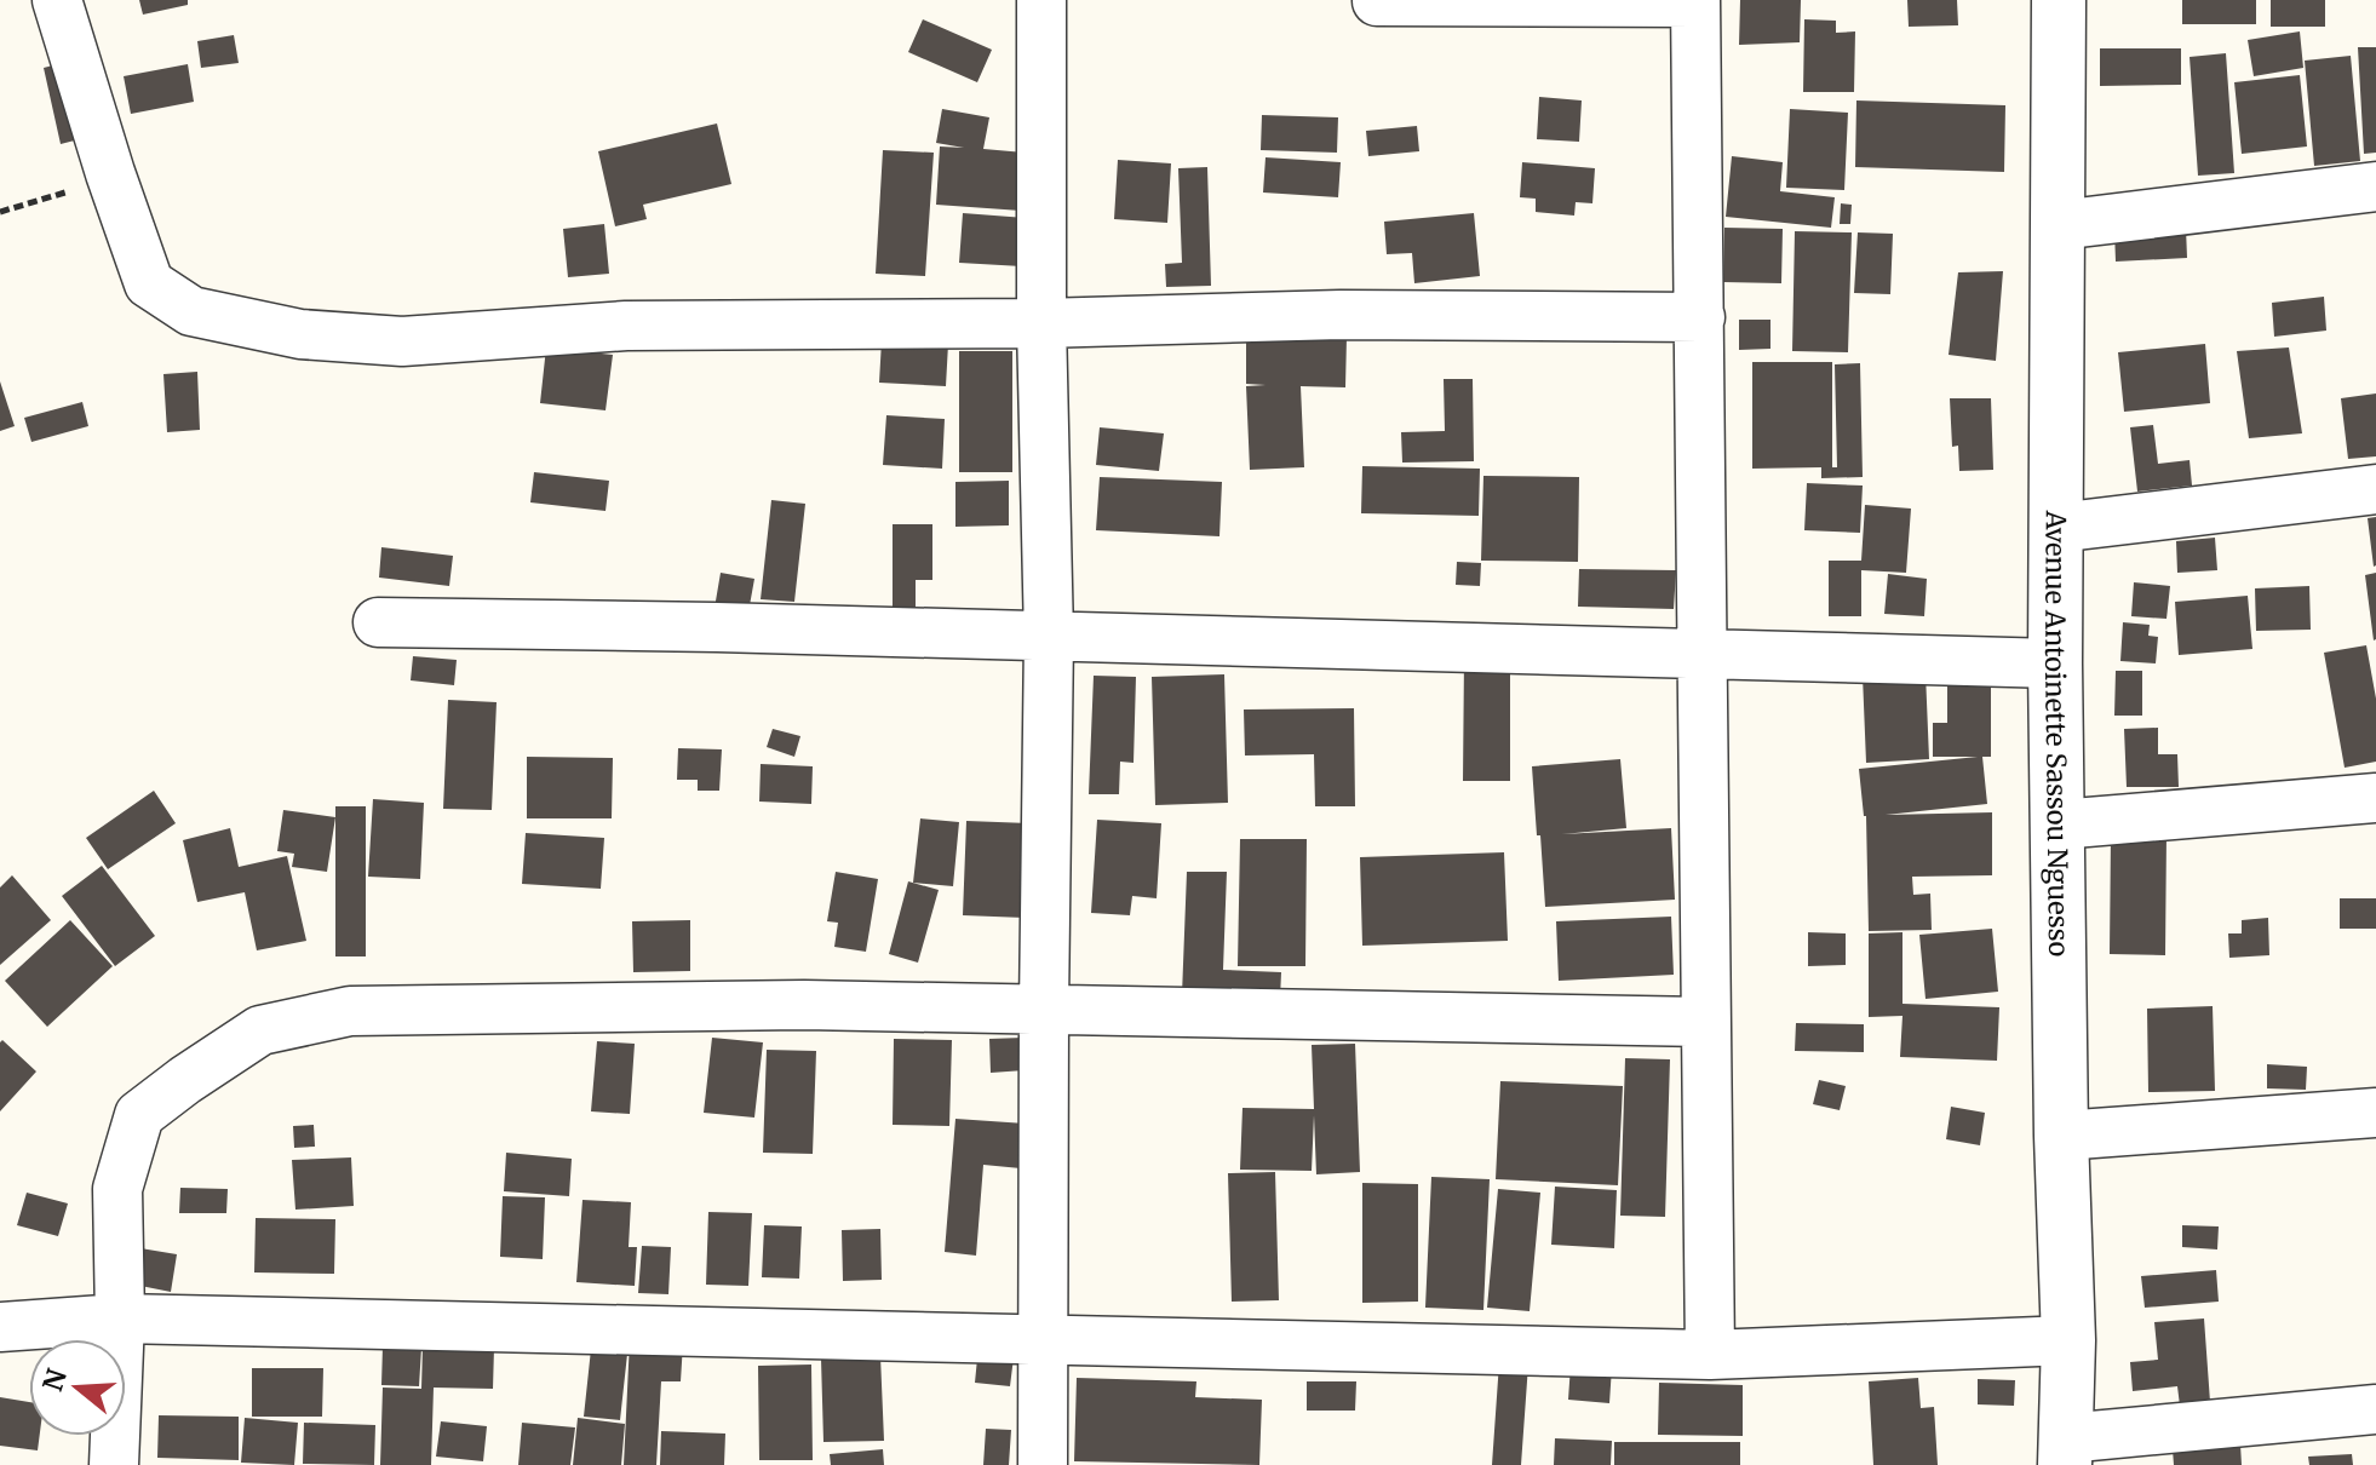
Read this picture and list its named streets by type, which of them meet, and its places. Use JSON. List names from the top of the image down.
{
  "streets": {
    "street": ["Avenue Antoinette Sassou Nguesso"]
  },
  "north": "left"
}
